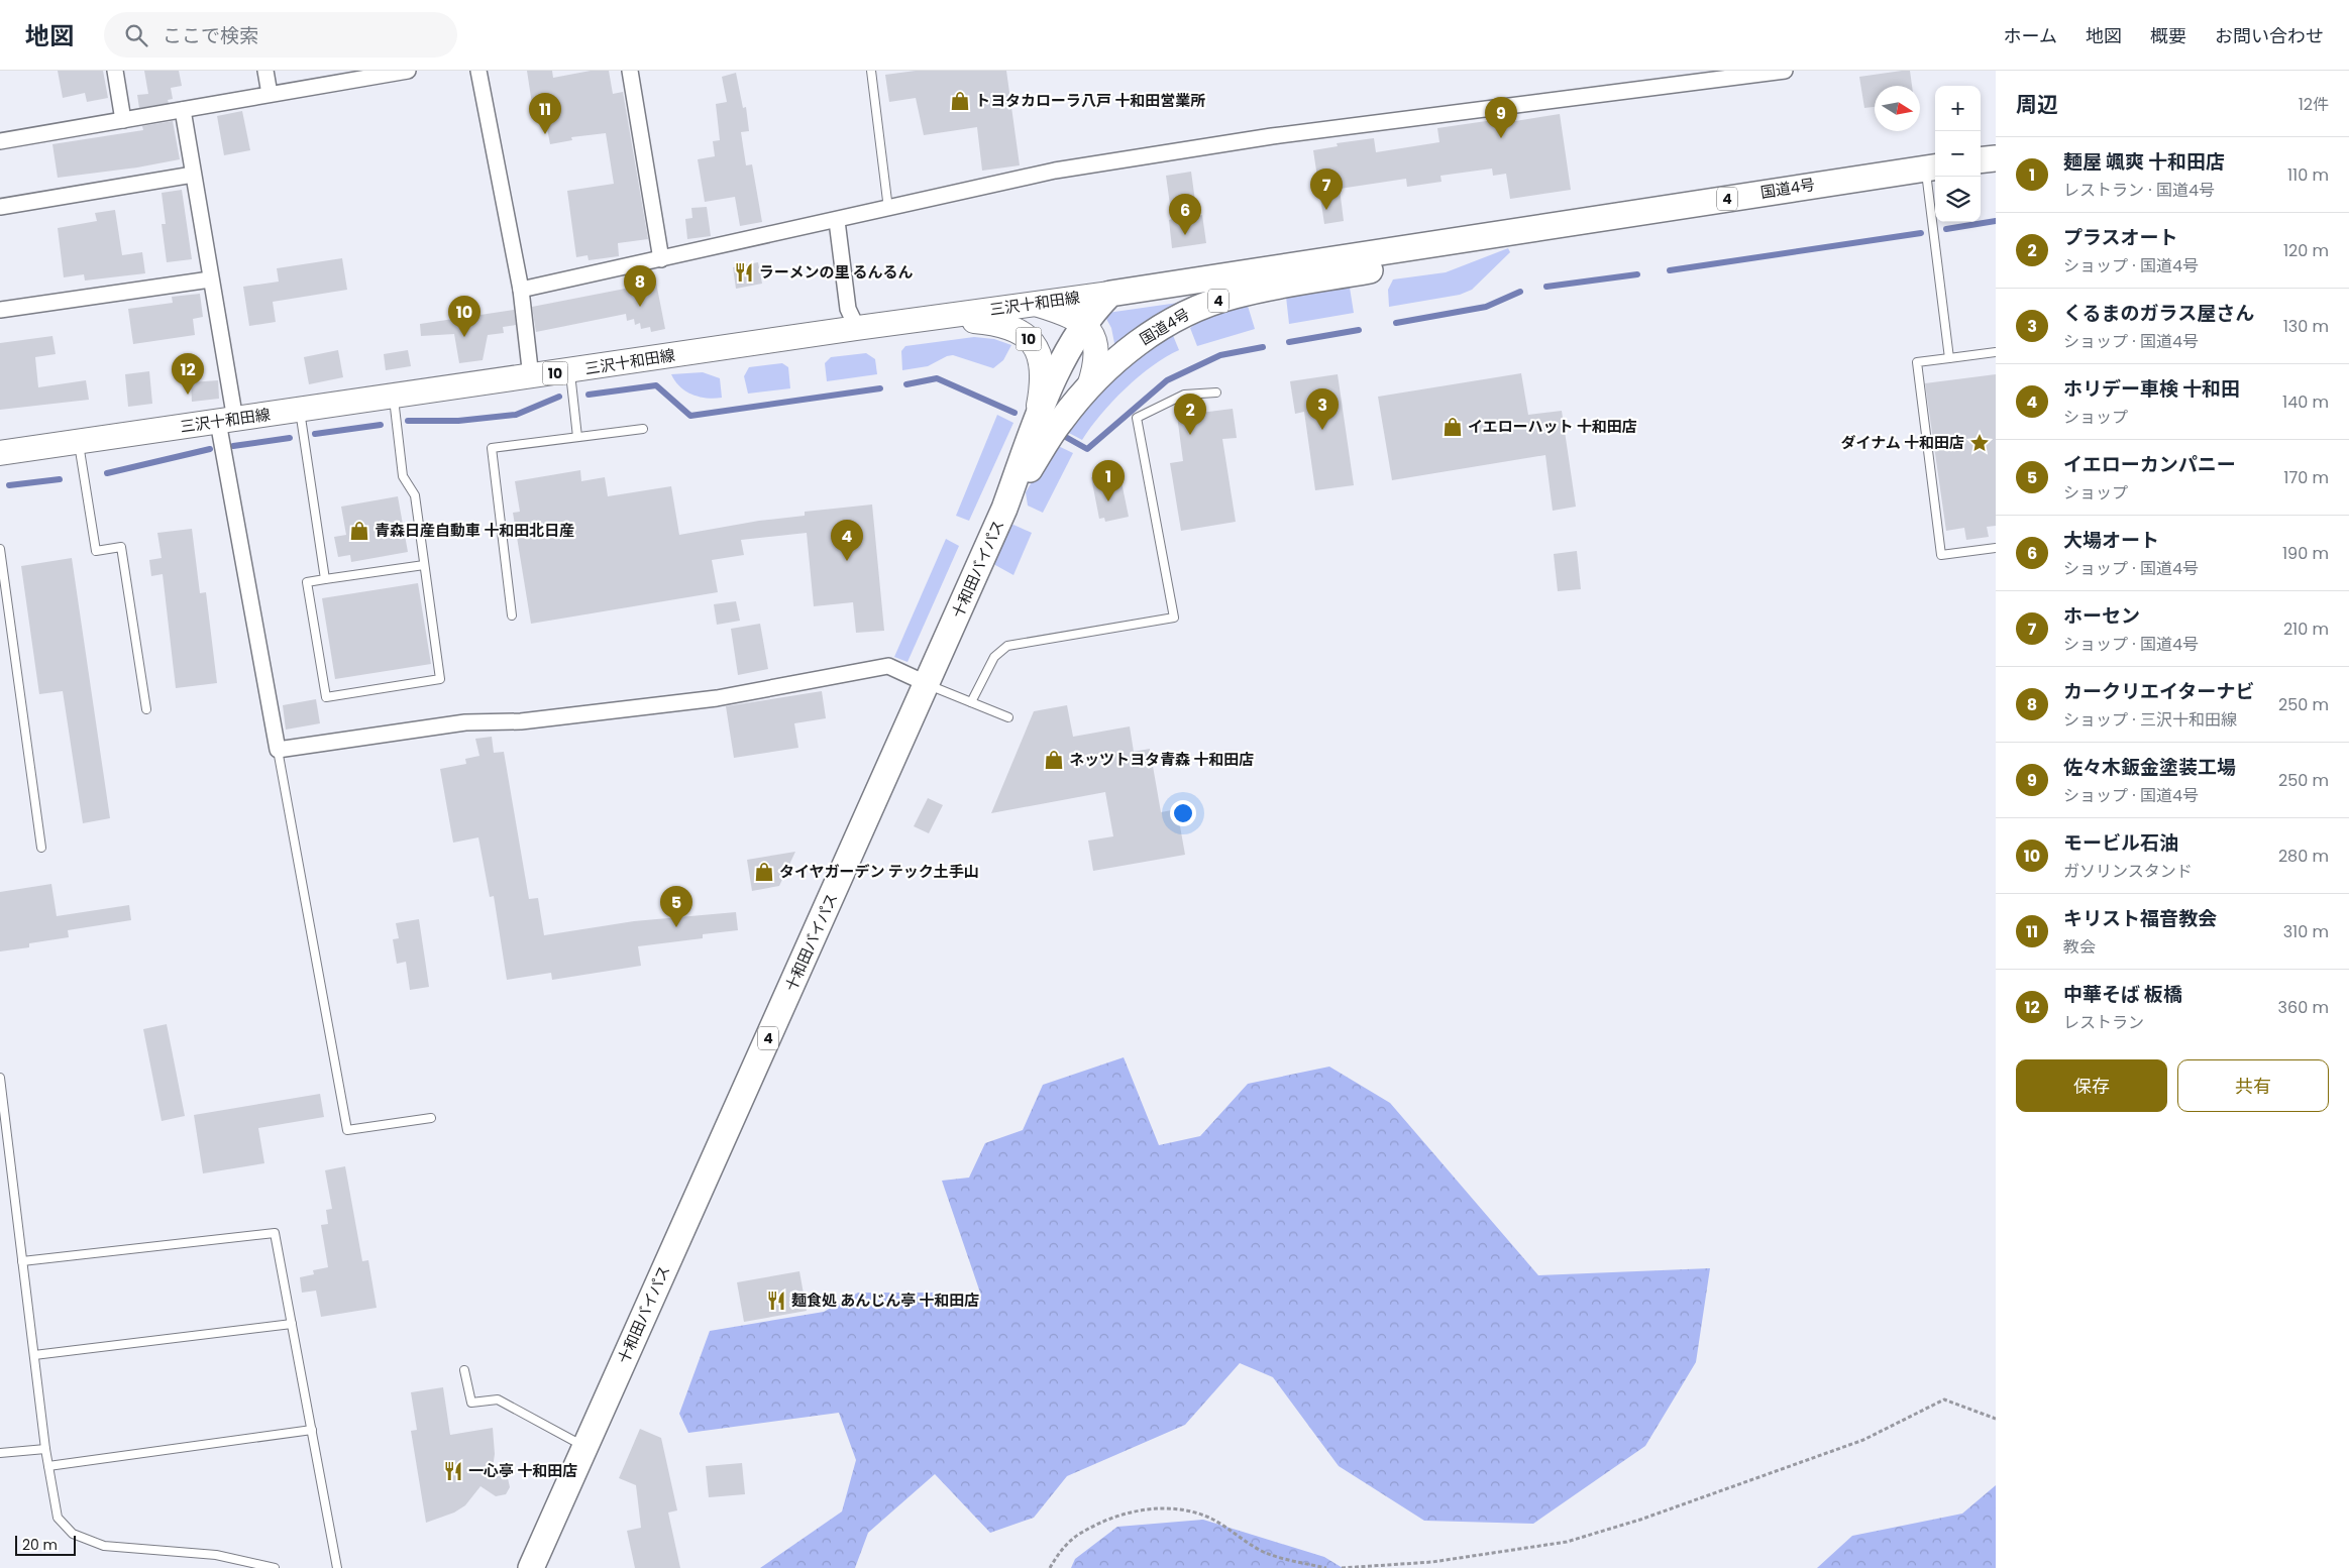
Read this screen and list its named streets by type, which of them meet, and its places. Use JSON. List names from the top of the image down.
{
  "streets": {
    "highway": ["国道4号", "4", "十和田バイパス"],
    "main road": ["三沢十和田線", "10"]
  },
  "crossings": [
    ["国道4号", "三沢十和田線"],
    ["国道4号", "十和田バイパス"],
    ["三沢十和田線", "10"],
    ["三沢十和田線", "十和田バイパス"],
    ["10", "十和田バイパス"]
  ],
  "places": {
    "shop": [
      "トヨタカローラ八戸 十和田営業所",
      "イエローハット 十和田店",
      "青森日産自動車 十和田北日産",
      "ネッツトヨタ青森 十和田店",
      "タイヤガーデン テック土手山"
    ],
    "restaurant": ["ラーメンの里 るんるん", "麺食処 あんじん亭 十和田店", "一心亭 十和田店"],
    "place": ["ダイナム 十和田店"]
  },
  "scale_bar": "20 m",
  "north": "right",
  "page": {
    "header": "地図",
    "search": "ここで検索",
    "nav": [
      "ホーム",
      "地図",
      "概要",
      "お問い合わせ"
    ],
    "heading": ["周辺", "12件"],
    "map_buttons": ["+", "−"],
    "pins": [
      "11",
      "9",
      "7",
      "6",
      "8",
      "10",
      "12",
      "3",
      "2",
      "1",
      "4",
      "5"
    ],
    "list": [
      {
        "mark": "1",
        "name": "麺屋 颯爽 十和田店",
        "note": "レストラン · 国道4号",
        "value": "110 m"
      },
      {
        "mark": "2",
        "name": "プラスオート",
        "note": "ショップ · 国道4号",
        "value": "120 m"
      },
      {
        "mark": "3",
        "name": "くるまのガラス屋さん",
        "note": "ショップ · 国道4号",
        "value": "130 m"
      },
      {
        "mark": "4",
        "name": "ホリデー車検 十和田",
        "note": "ショップ",
        "value": "140 m"
      },
      {
        "mark": "5",
        "name": "イエローカンパニー",
        "note": "ショップ",
        "value": "170 m"
      },
      {
        "mark": "6",
        "name": "大場オート",
        "note": "ショップ · 国道4号",
        "value": "190 m"
      },
      {
        "mark": "7",
        "name": "ホーセン",
        "note": "ショップ · 国道4号",
        "value": "210 m"
      },
      {
        "mark": "8",
        "name": "カークリエイターナビ",
        "note": "ショップ · 三沢十和田線",
        "value": "250 m"
      },
      {
        "mark": "9",
        "name": "佐々木鈑金塗装工場",
        "note": "ショップ · 国道4号",
        "value": "250 m"
      },
      {
        "mark": "10",
        "name": "モービル石油",
        "note": "ガソリンスタンド",
        "value": "280 m"
      },
      {
        "mark": "11",
        "name": "キリスト福音教会",
        "note": "教会",
        "value": "310 m"
      },
      {
        "mark": "12",
        "name": "中華そば 板橋",
        "note": "レストラン",
        "value": "360 m"
      }
    ],
    "buttons": ["保存", "共有"],
    "scale": "20 m"
  }
}
